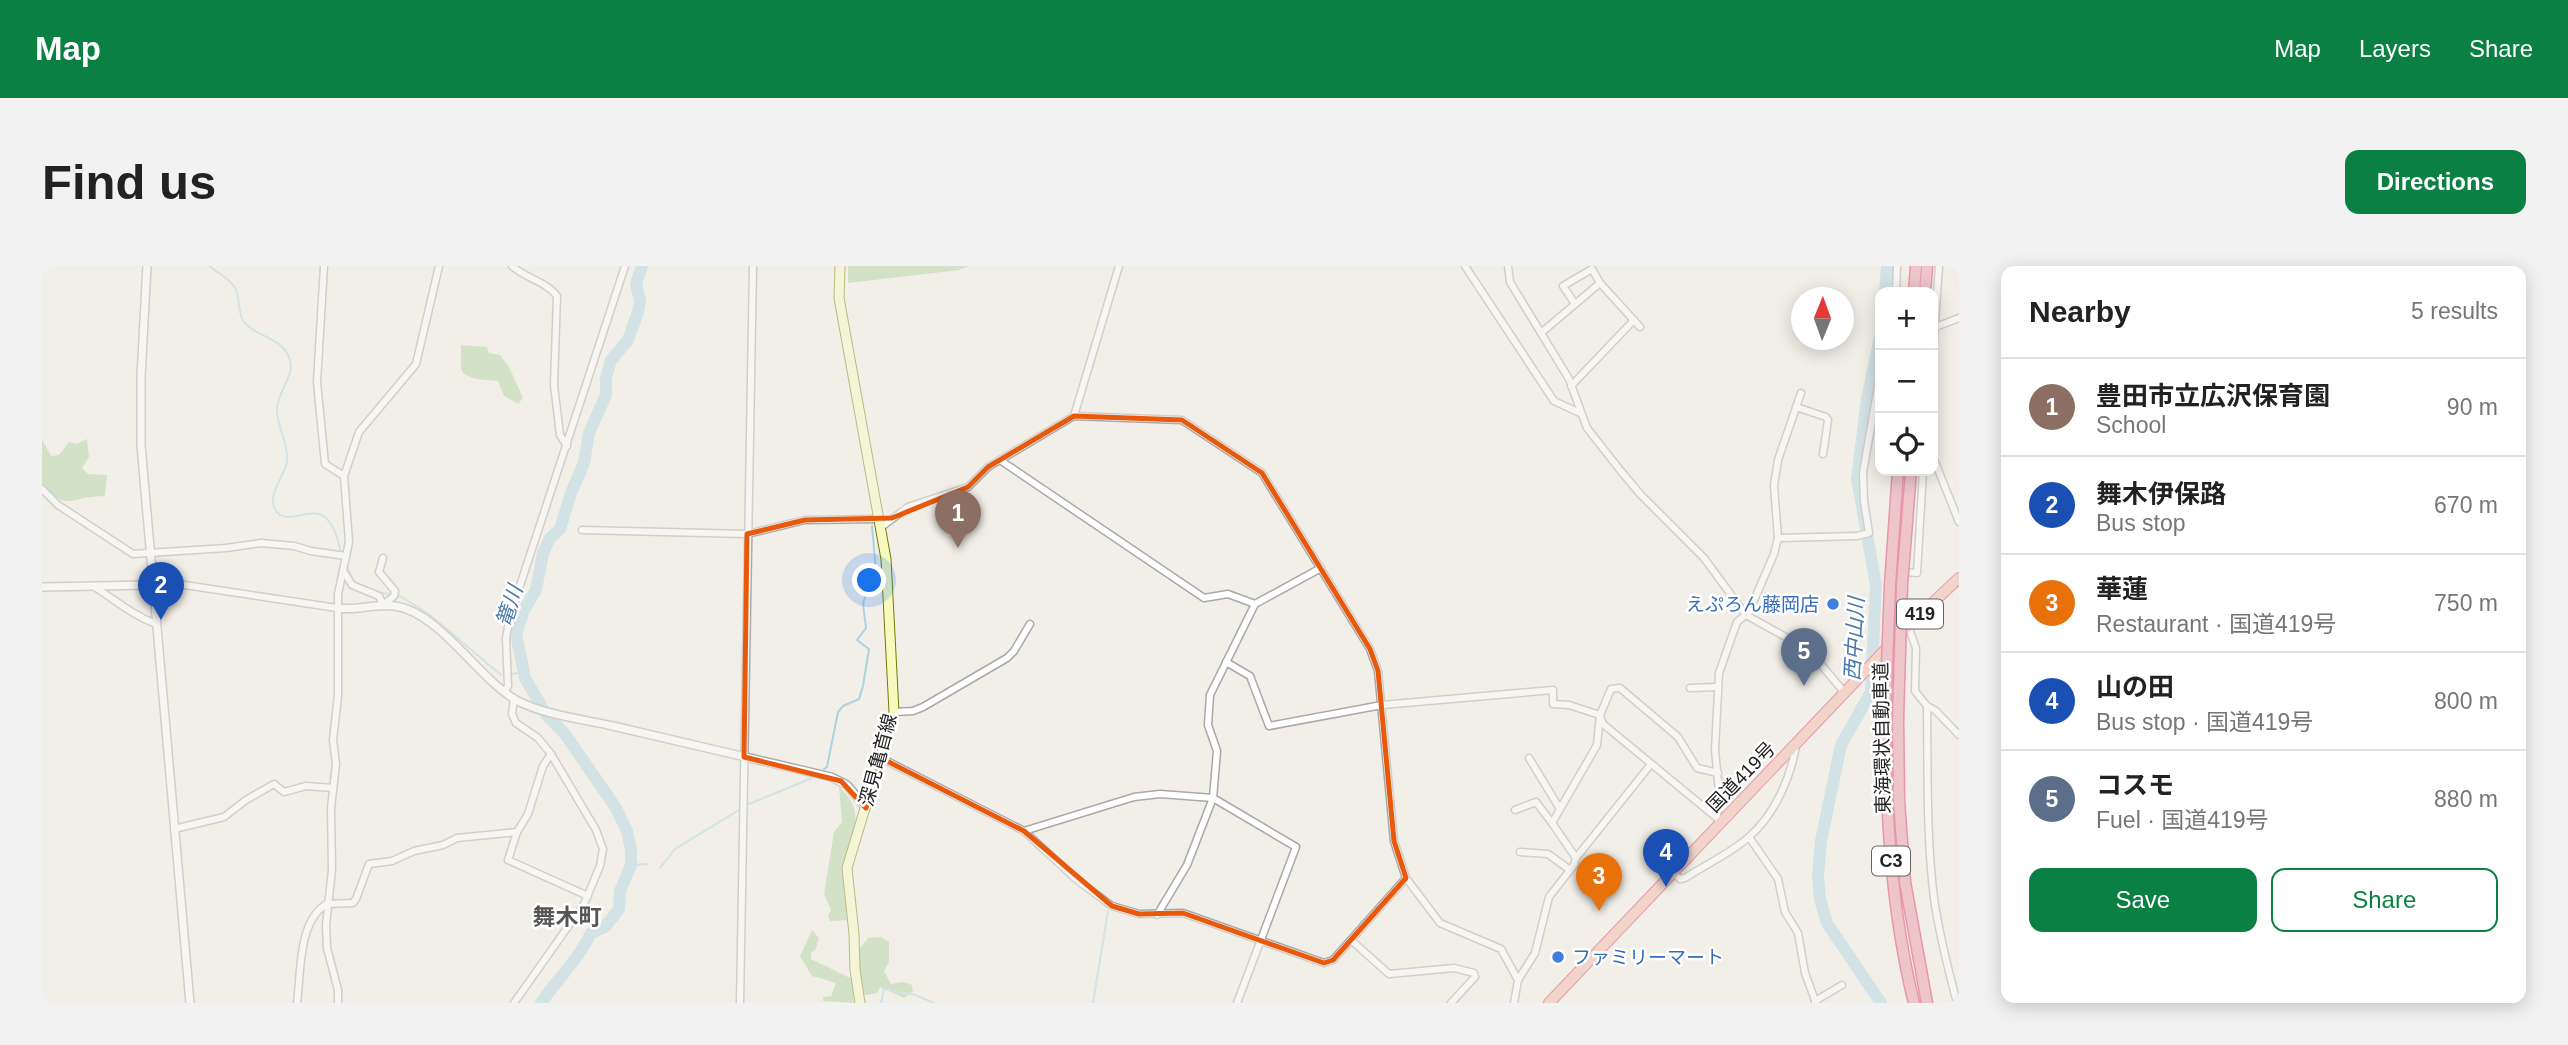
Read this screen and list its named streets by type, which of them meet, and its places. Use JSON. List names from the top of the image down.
{
  "streets": {
    "highway": [
      "419",
      "東海環状自動車道",
      "国道419号",
      "C3"
    ],
    "main road": ["深見亀首線"]
  },
  "districts": ["舞木町"],
  "water": ["篭川", "西中山川"],
  "places": ["えぷろん藤岡店", "ファミリーマート"],
  "north": "top",
  "page": {
    "header": "Map",
    "nav": ["Map", "Layers", "Share"],
    "buttons": [
      "Directions",
      ["Save", "Share"]
    ],
    "title": "Find us",
    "heading": ["Nearby", "5 results"],
    "map_buttons": ["+", "−"],
    "list": [
      {
        "mark": "1",
        "name": "豊田市立広沢保育園",
        "note": "School",
        "value": "90 m"
      },
      {
        "mark": "2",
        "name": "舞木伊保路",
        "note": "Bus stop",
        "value": "670 m"
      },
      {
        "mark": "3",
        "name": "華蓮",
        "note": "Restaurant · 国道419号",
        "value": "750 m"
      },
      {
        "mark": "4",
        "name": "山の田",
        "note": "Bus stop · 国道419号",
        "value": "800 m"
      },
      {
        "mark": "5",
        "name": "コスモ",
        "note": "Fuel · 国道419号",
        "value": "880 m"
      }
    ],
    "pins": [
      "1",
      "2",
      "5",
      "4",
      "3"
    ]
  }
}
